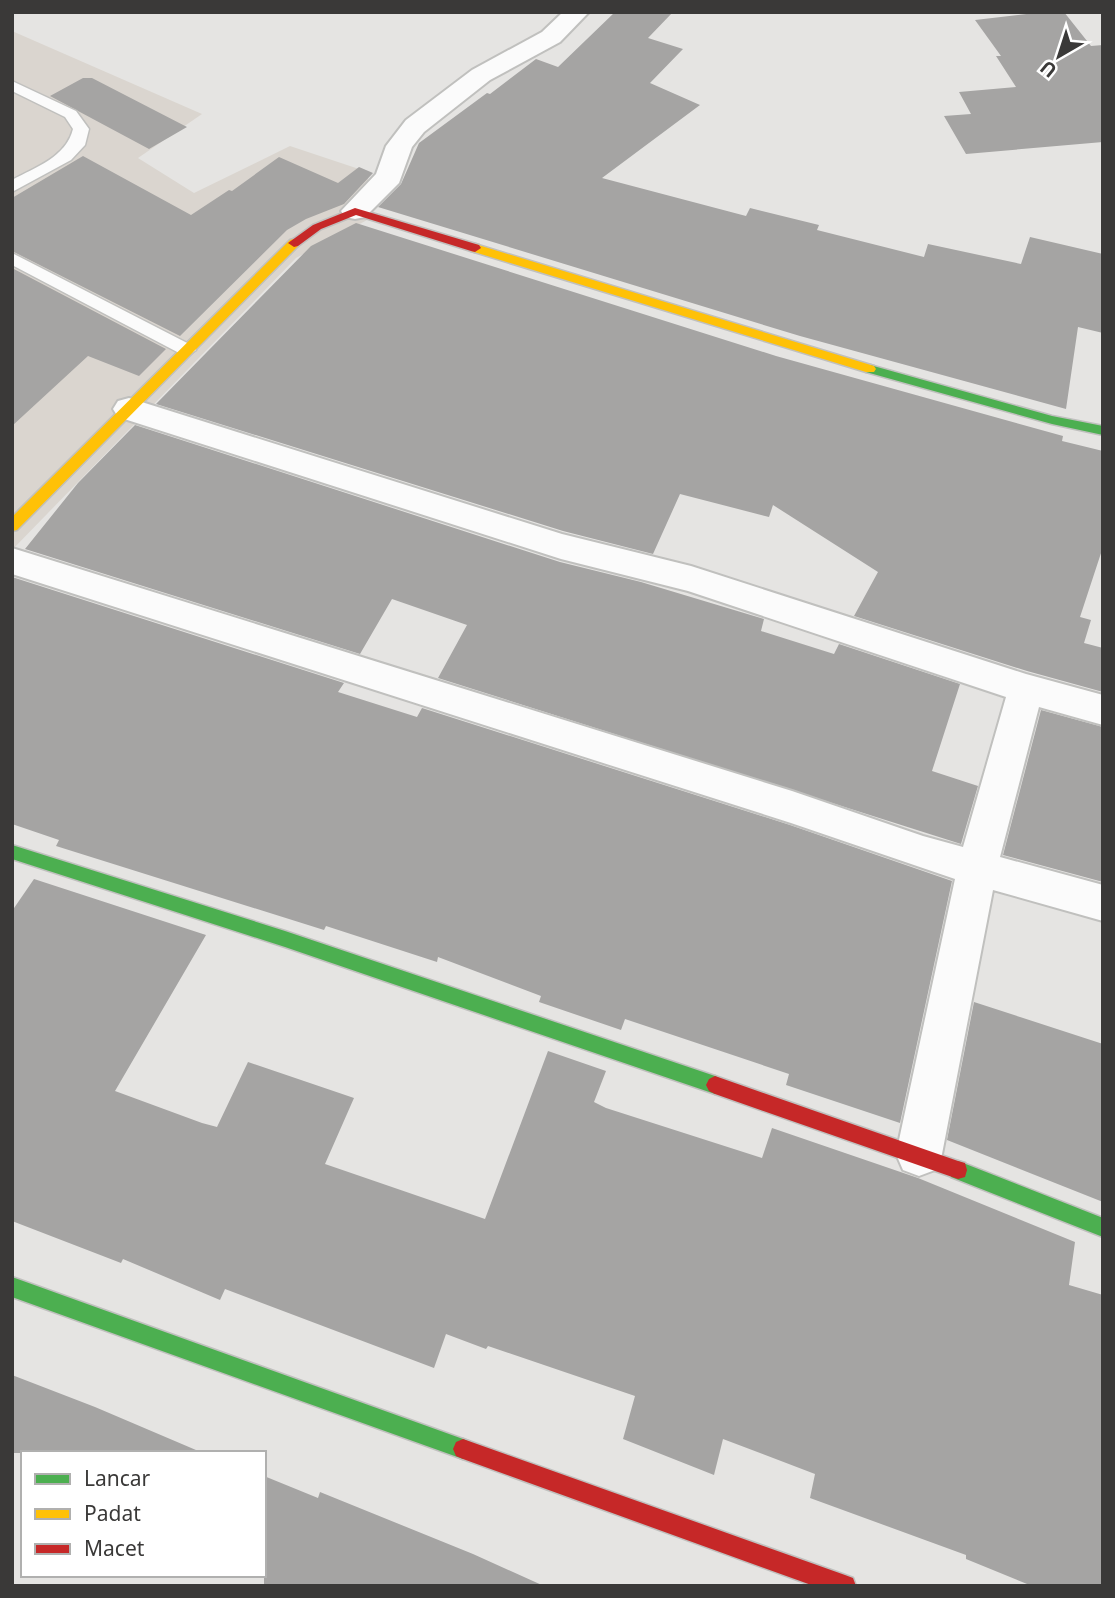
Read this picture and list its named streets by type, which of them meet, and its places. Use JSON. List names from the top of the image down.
{
  "legend": ["Lancar", "Padat", "Macet"],
  "north": "bottom left"
}
